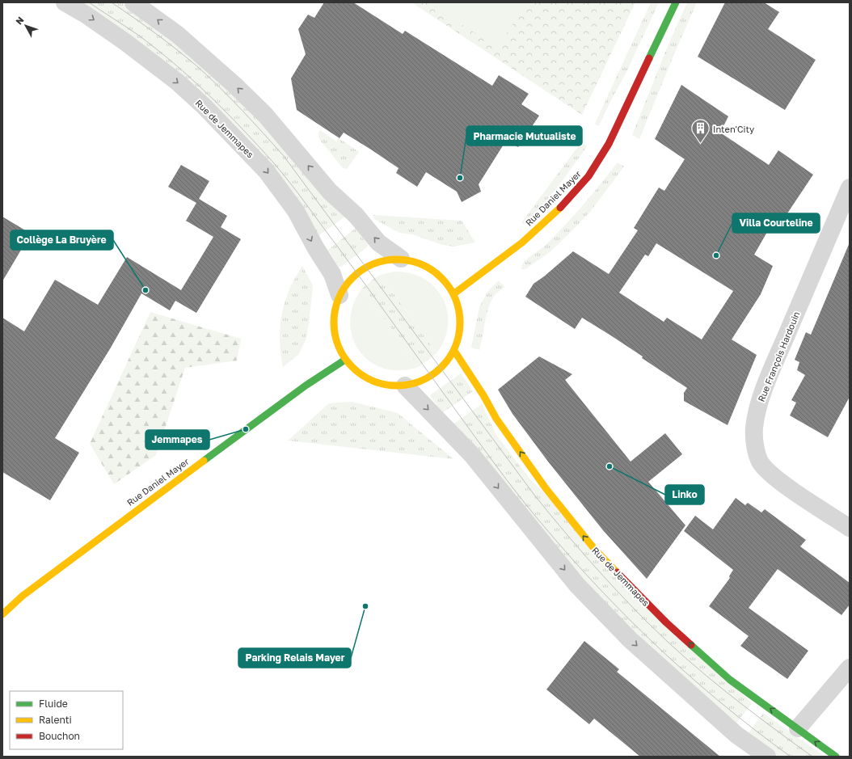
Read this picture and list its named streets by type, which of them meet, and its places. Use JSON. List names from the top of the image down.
{
  "streets": {
    "main road": ["Rue de Jemmapes", "Rue Daniel Mayer"],
    "street": ["Rue François Hardouin"]
  },
  "places": {
    "building": ["Inten'City"],
    "other": [
      "Pharmacie Mutualiste",
      "Villa Courteline",
      "Collège La Bruyère",
      "Jemmapes",
      "Linko",
      "Parking Relais Mayer"
    ]
  },
  "legend": ["Fluide", "Ralenti", "Bouchon"],
  "north": "top left"
}
